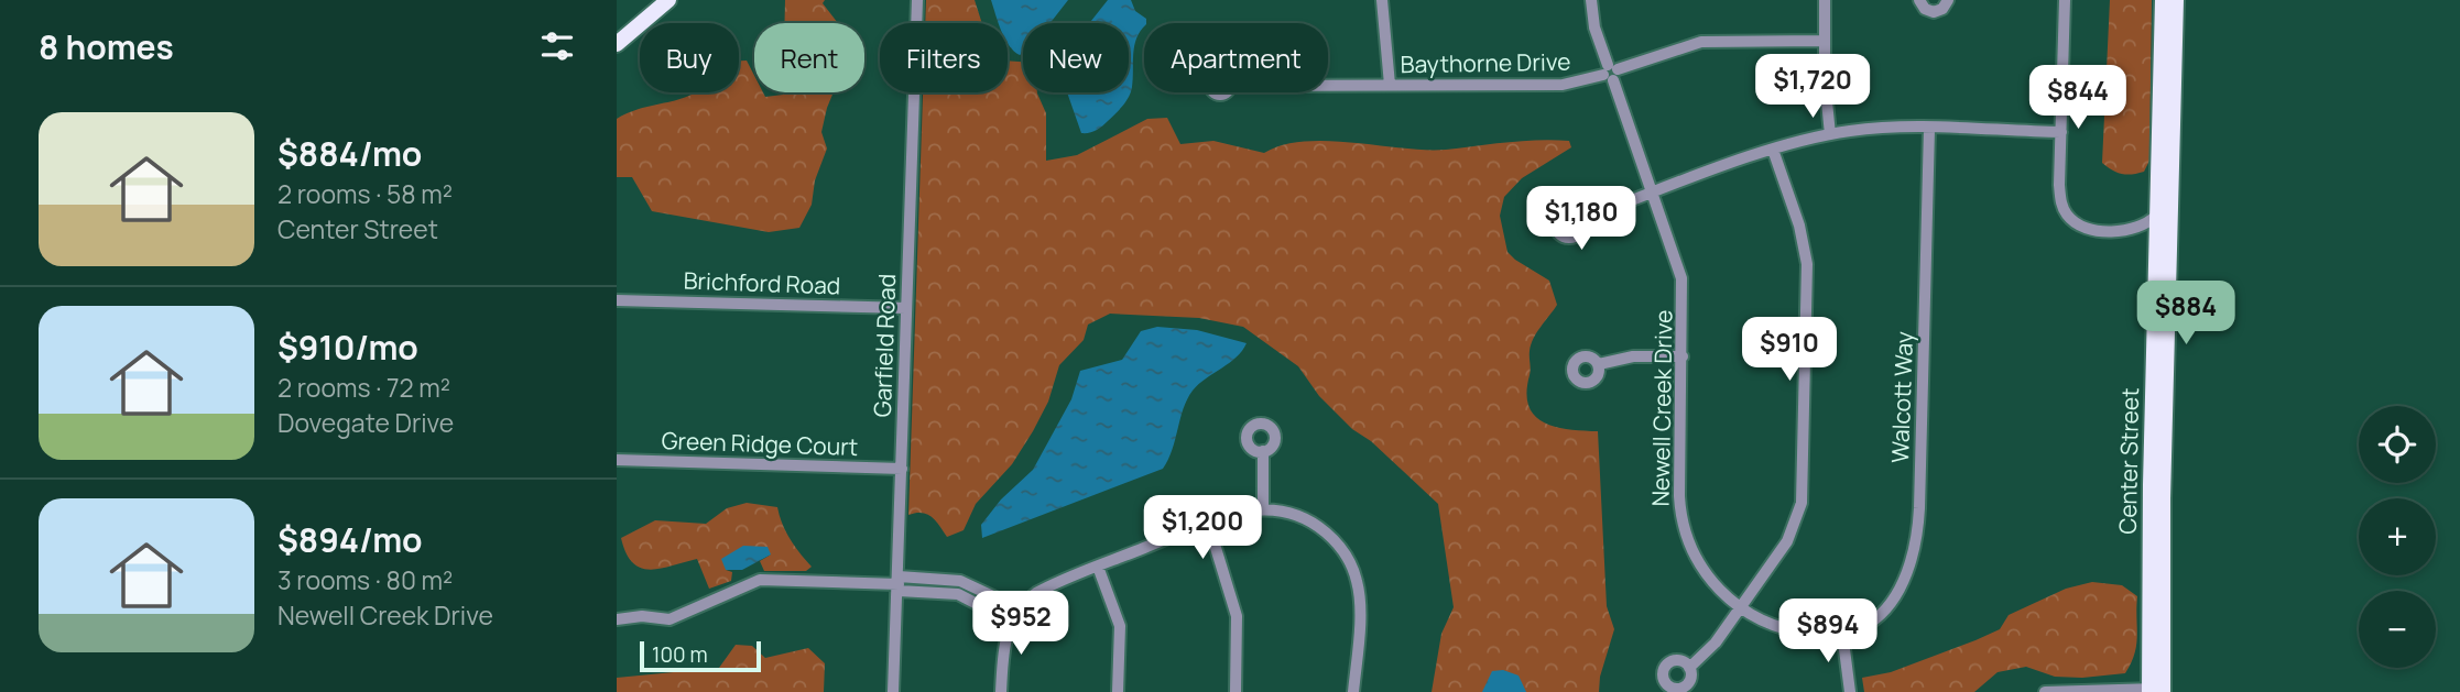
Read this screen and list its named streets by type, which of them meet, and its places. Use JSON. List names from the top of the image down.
{
  "streets": {
    "main road": ["Center Street"],
    "street": [
      "Baythorne Drive",
      "Brichford Road",
      "Garfield Road",
      "Walcott Way",
      "Newell Creek Drive",
      "Green Ridge Court"
    ]
  },
  "crossings": [
    ["Baythorne Drive", "Newell Creek Drive"],
    ["Brichford Road", "Garfield Road"],
    ["Garfield Road", "Green Ridge Court"],
    ["Walcott Way", "Newell Creek Drive"]
  ],
  "scale_bar": "100 m",
  "page": {
    "heading": "8 homes",
    "chip": [
      "Buy",
      "Rent",
      "Filters",
      "New",
      "Apartment"
    ],
    "price": [
      "$1,720",
      "$844",
      "$1,180",
      "$884",
      "$910",
      "$1,200",
      "$952",
      "$894"
    ],
    "list": [
      {
        "name": "$884/mo",
        "note": "2 rooms · 58 m² · Center Street"
      },
      {
        "name": "$910/mo",
        "note": "2 rooms · 72 m² · Dovegate Drive"
      },
      {
        "name": "$894/mo",
        "note": "3 rooms · 80 m² · Newell Creek Drive"
      }
    ],
    "map_buttons": ["+", "−"],
    "scale": "100 m"
  }
}
